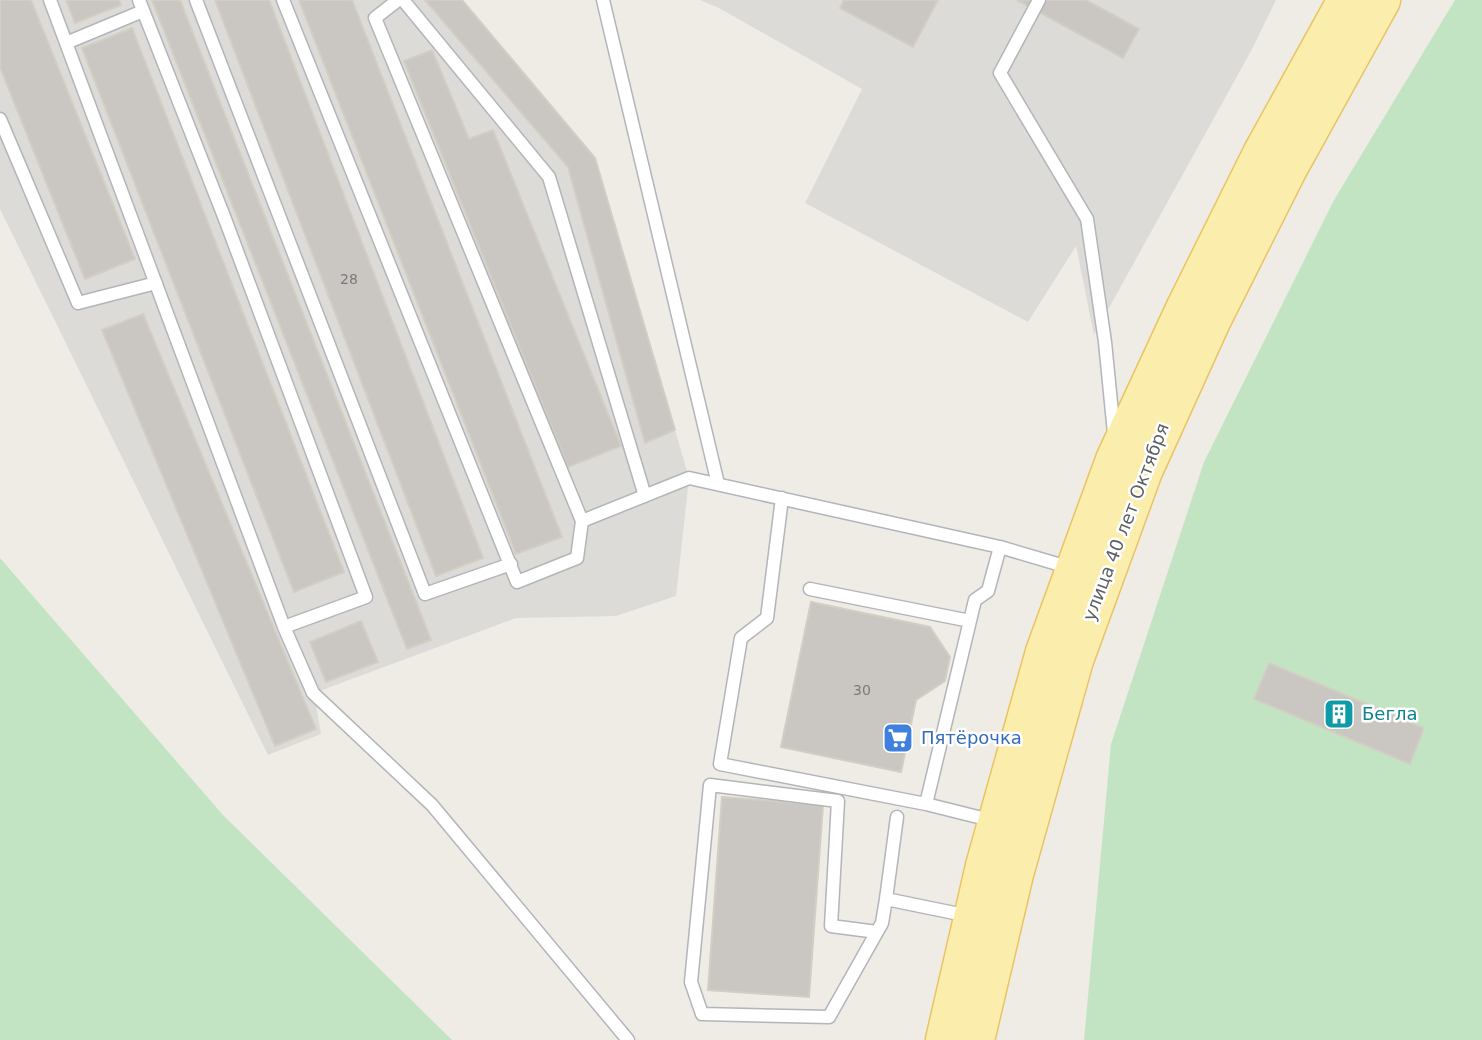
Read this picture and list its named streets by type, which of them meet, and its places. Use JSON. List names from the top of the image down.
{
  "streets": {
    "main road": ["улица 40 лет Октября"]
  },
  "places": {
    "building": ["Бегла"],
    "supermarket": ["Пятёрочка"]
  },
  "house_numbers": ["28", "30"]
}
